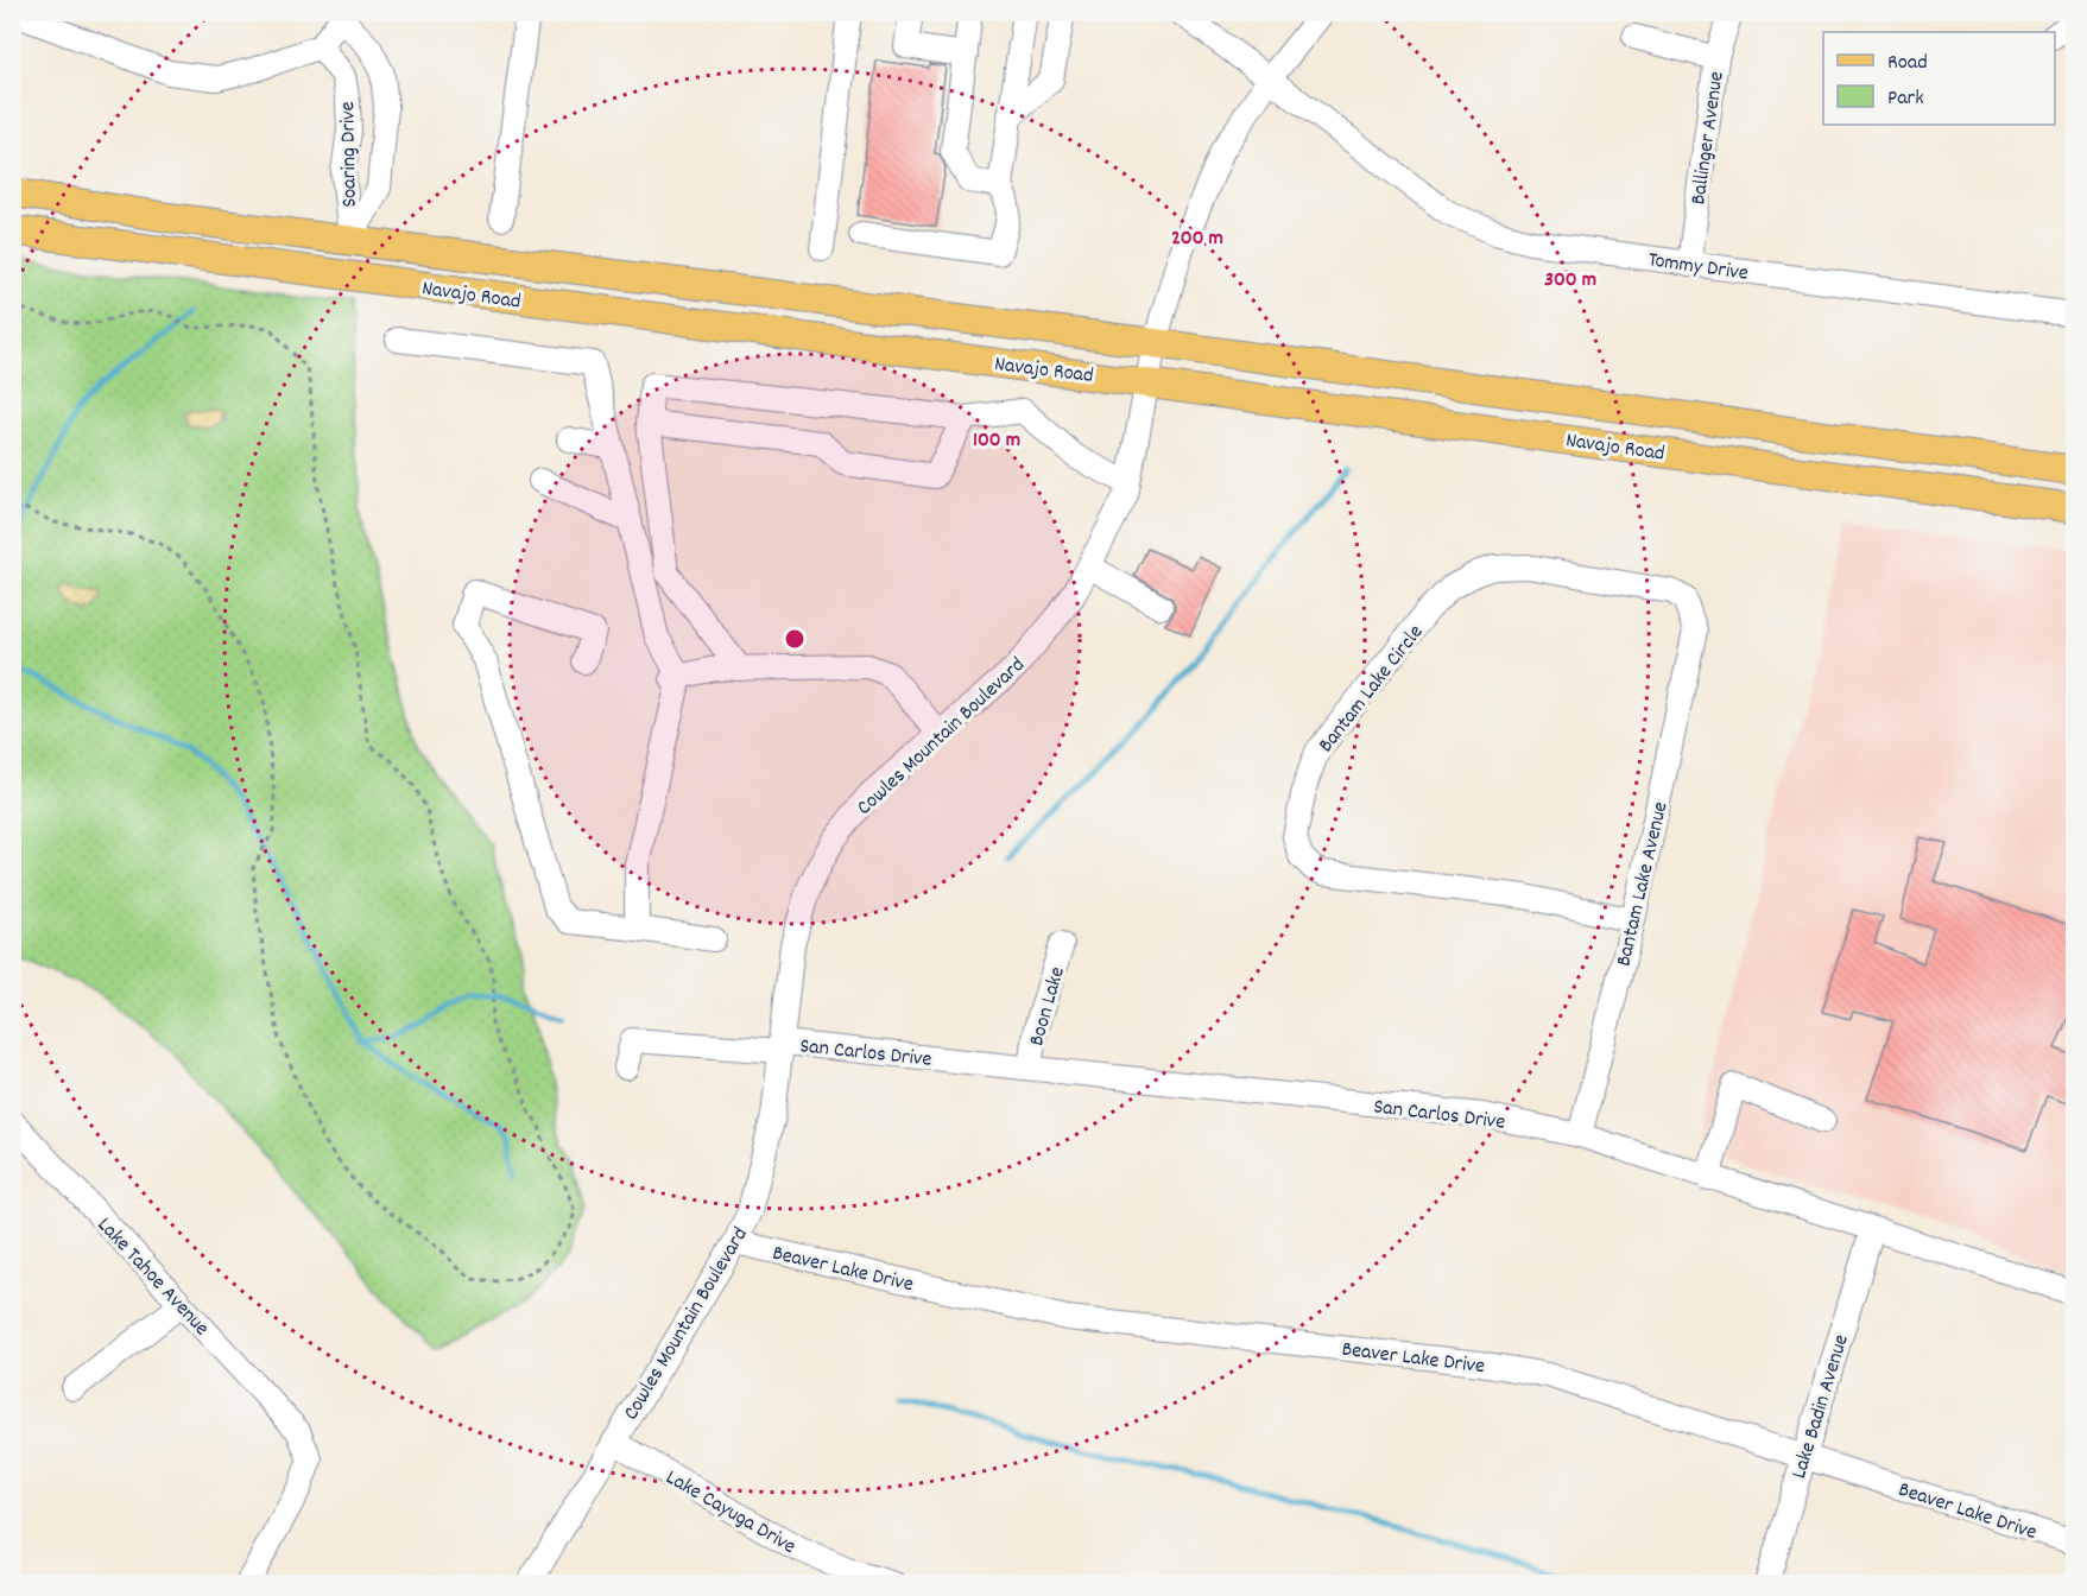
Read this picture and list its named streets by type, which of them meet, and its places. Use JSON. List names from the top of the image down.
{
  "streets": {
    "main road": ["Navajo Road"],
    "street": [
      "Ballinger Avenue",
      "Soaring Drive",
      "Tommy Drive",
      "Bantam Lake Circle",
      "Cowles Mountain Boulevard",
      "Bantam Lake Avenue",
      "Boon Lake",
      "San Carlos Drive",
      "Beaver Lake Drive",
      "Lake Tahoe Avenue",
      "Lake Badin Avenue",
      "Lake Cayuga Drive"
    ]
  },
  "crossings": [
    ["Ballinger Avenue", "Tommy Drive"],
    ["Soaring Drive", "Navajo Road"],
    ["Tommy Drive", "Cowles Mountain Boulevard"],
    ["Navajo Road", "Cowles Mountain Boulevard"],
    ["Bantam Lake Circle", "Bantam Lake Avenue"],
    ["Cowles Mountain Boulevard", "San Carlos Drive"],
    ["Cowles Mountain Boulevard", "Beaver Lake Drive"],
    ["Cowles Mountain Boulevard", "Lake Cayuga Drive"],
    ["Bantam Lake Avenue", "San Carlos Drive"],
    ["Boon Lake", "San Carlos Drive"],
    ["San Carlos Drive", "Lake Badin Avenue"],
    ["Beaver Lake Drive", "Lake Badin Avenue"]
  ],
  "legend": ["Road", "Park"],
  "rings": ["200 m", "300 m", "100 m"]
}
